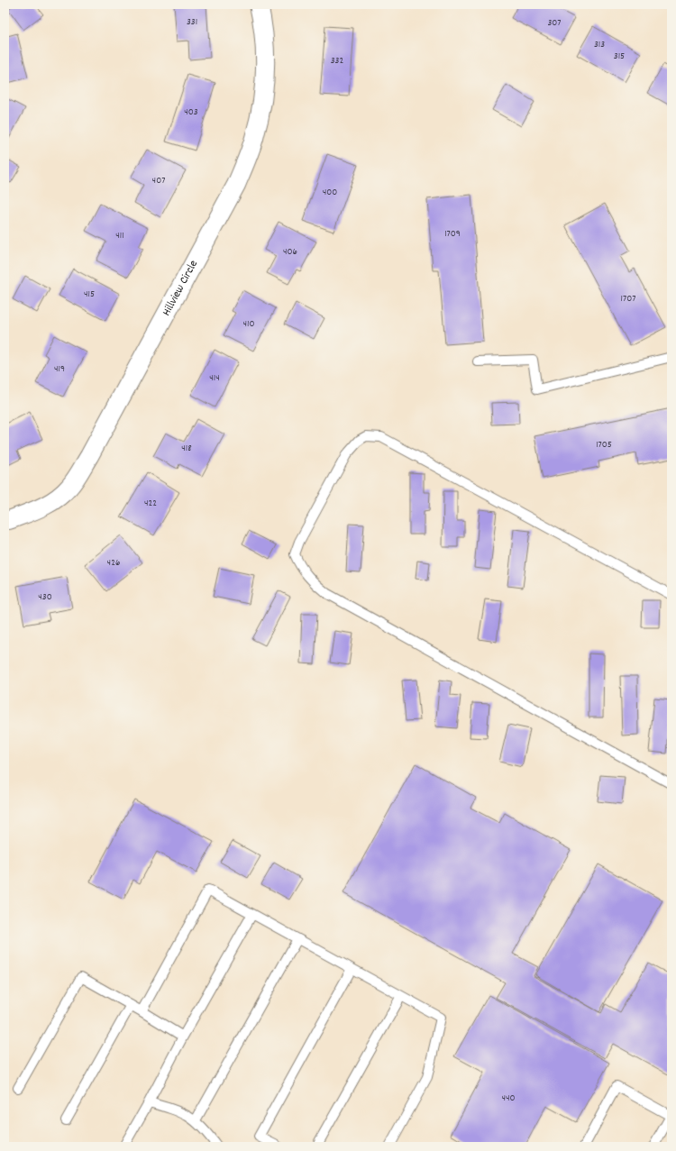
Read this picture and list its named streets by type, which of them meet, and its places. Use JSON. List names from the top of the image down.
{
  "streets": {
    "street": ["Hillview Circle"]
  },
  "house_numbers": [
    "331",
    "307",
    "313",
    "315",
    "332",
    "403",
    "407",
    "400",
    "1709",
    "411",
    "406",
    "415",
    "1707",
    "410",
    "419",
    "414",
    "1705",
    "418",
    "422",
    "426",
    "430",
    "440"
  ]
}
